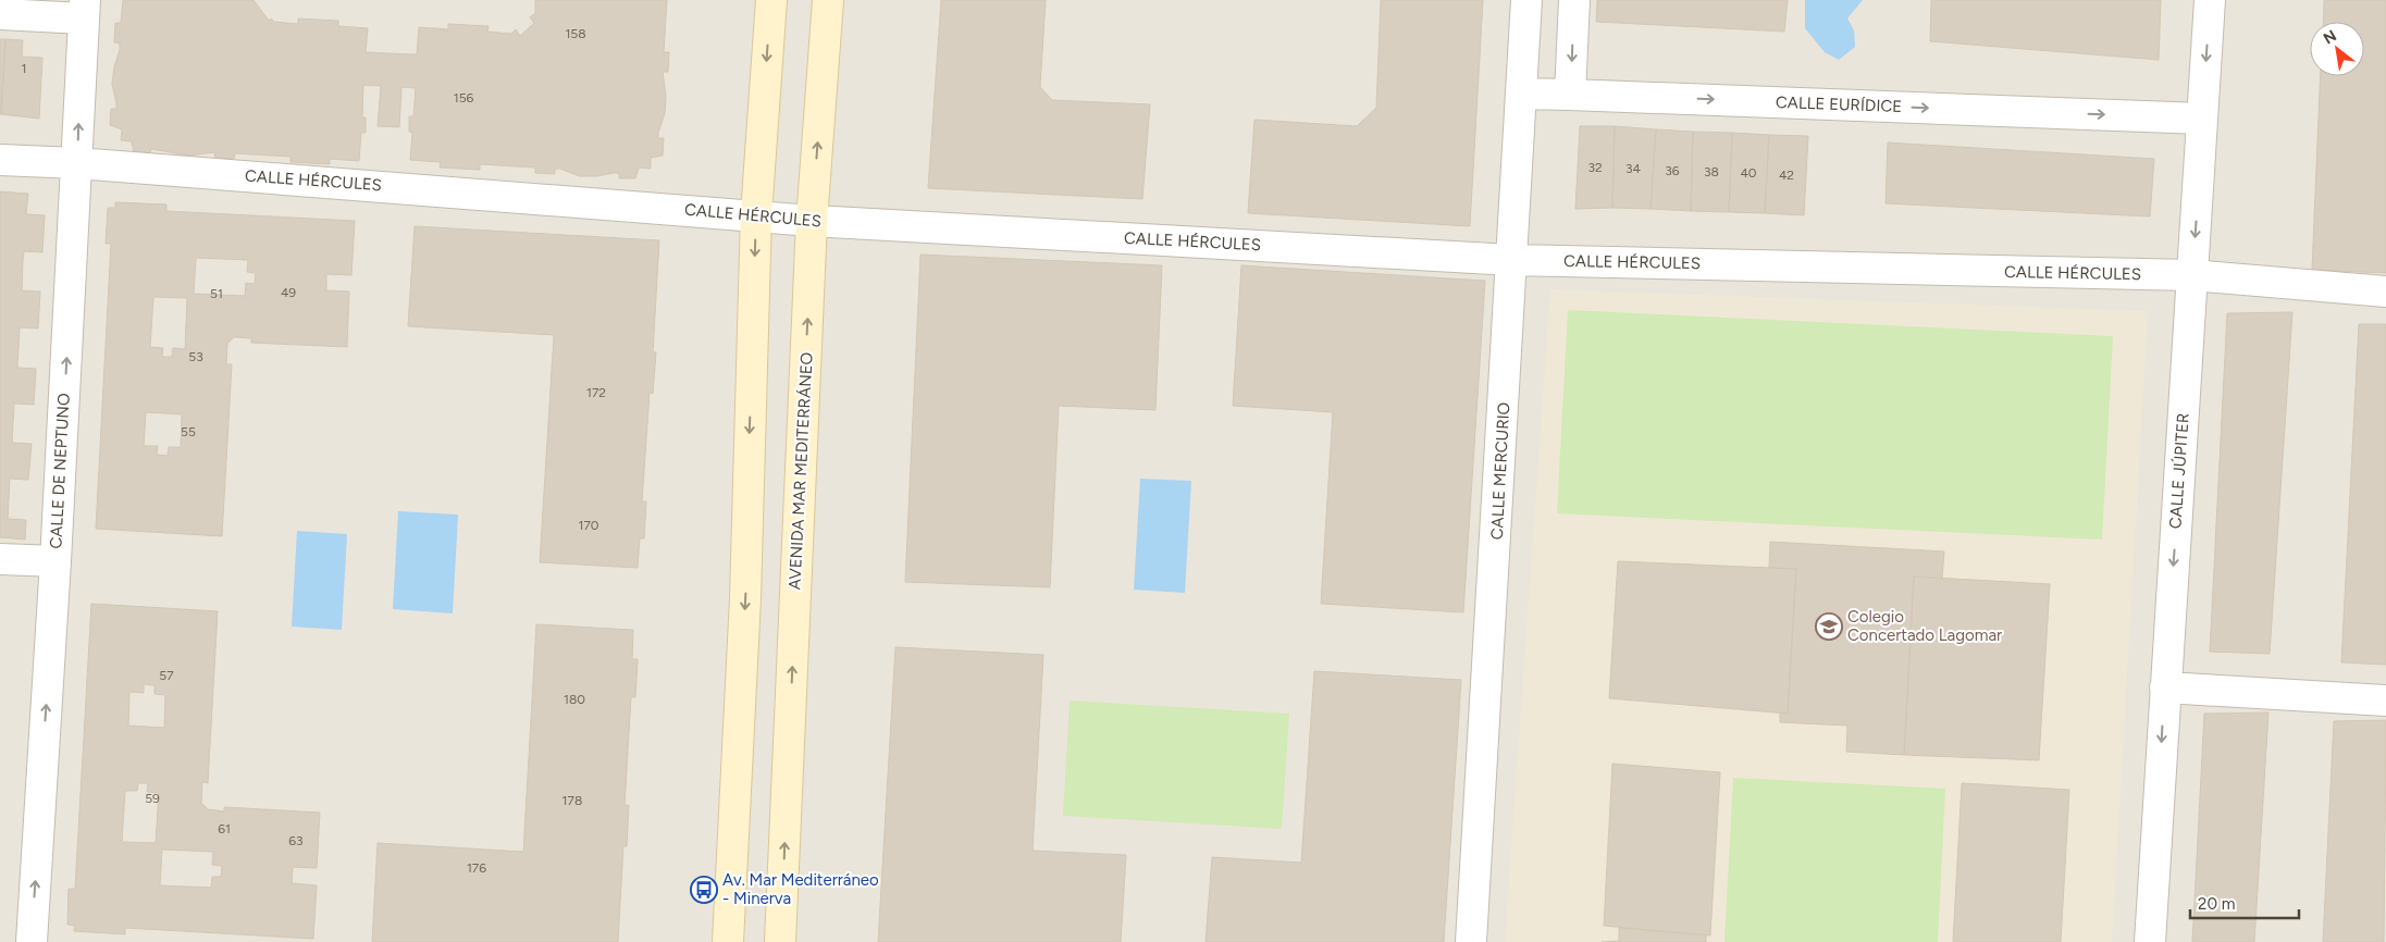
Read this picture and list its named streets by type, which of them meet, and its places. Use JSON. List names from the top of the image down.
{
  "streets": {
    "street": [
      "CALLE EURÍDICE",
      "CALLE HÉRCULES",
      "CALLE DE NEPTUNO",
      "AVENIDA MAR MEDITERRÁNEO",
      "CALLE MERCURIO",
      "CALLE JÚPITER"
    ]
  },
  "crossings": [
    ["CALLE EURÍDICE", "CALLE MERCURIO"],
    ["CALLE EURÍDICE", "CALLE JÚPITER"],
    ["CALLE HÉRCULES", "CALLE DE NEPTUNO"],
    ["CALLE HÉRCULES", "AVENIDA MAR MEDITERRÁNEO"],
    ["CALLE HÉRCULES", "CALLE MERCURIO"],
    ["CALLE HÉRCULES", "CALLE JÚPITER"]
  ],
  "one_way": ["CALLE EURÍDICE", "CALLE DE NEPTUNO", "CALLE JÚPITER"],
  "places": {
    "school or university": ["Colegio Concertado Lagomar"],
    "bus stop": ["Av. Mar Mediterráneo - Minerva"]
  },
  "house_numbers": [
    "158",
    "1",
    "156",
    "32",
    "34",
    "36",
    "38",
    "40",
    "42",
    "49",
    "51",
    "53",
    "172",
    "55",
    "170",
    "57",
    "180",
    "59",
    "178",
    "61",
    "63",
    "176"
  ],
  "scale_bar": "20 m",
  "north": "top left"
}
